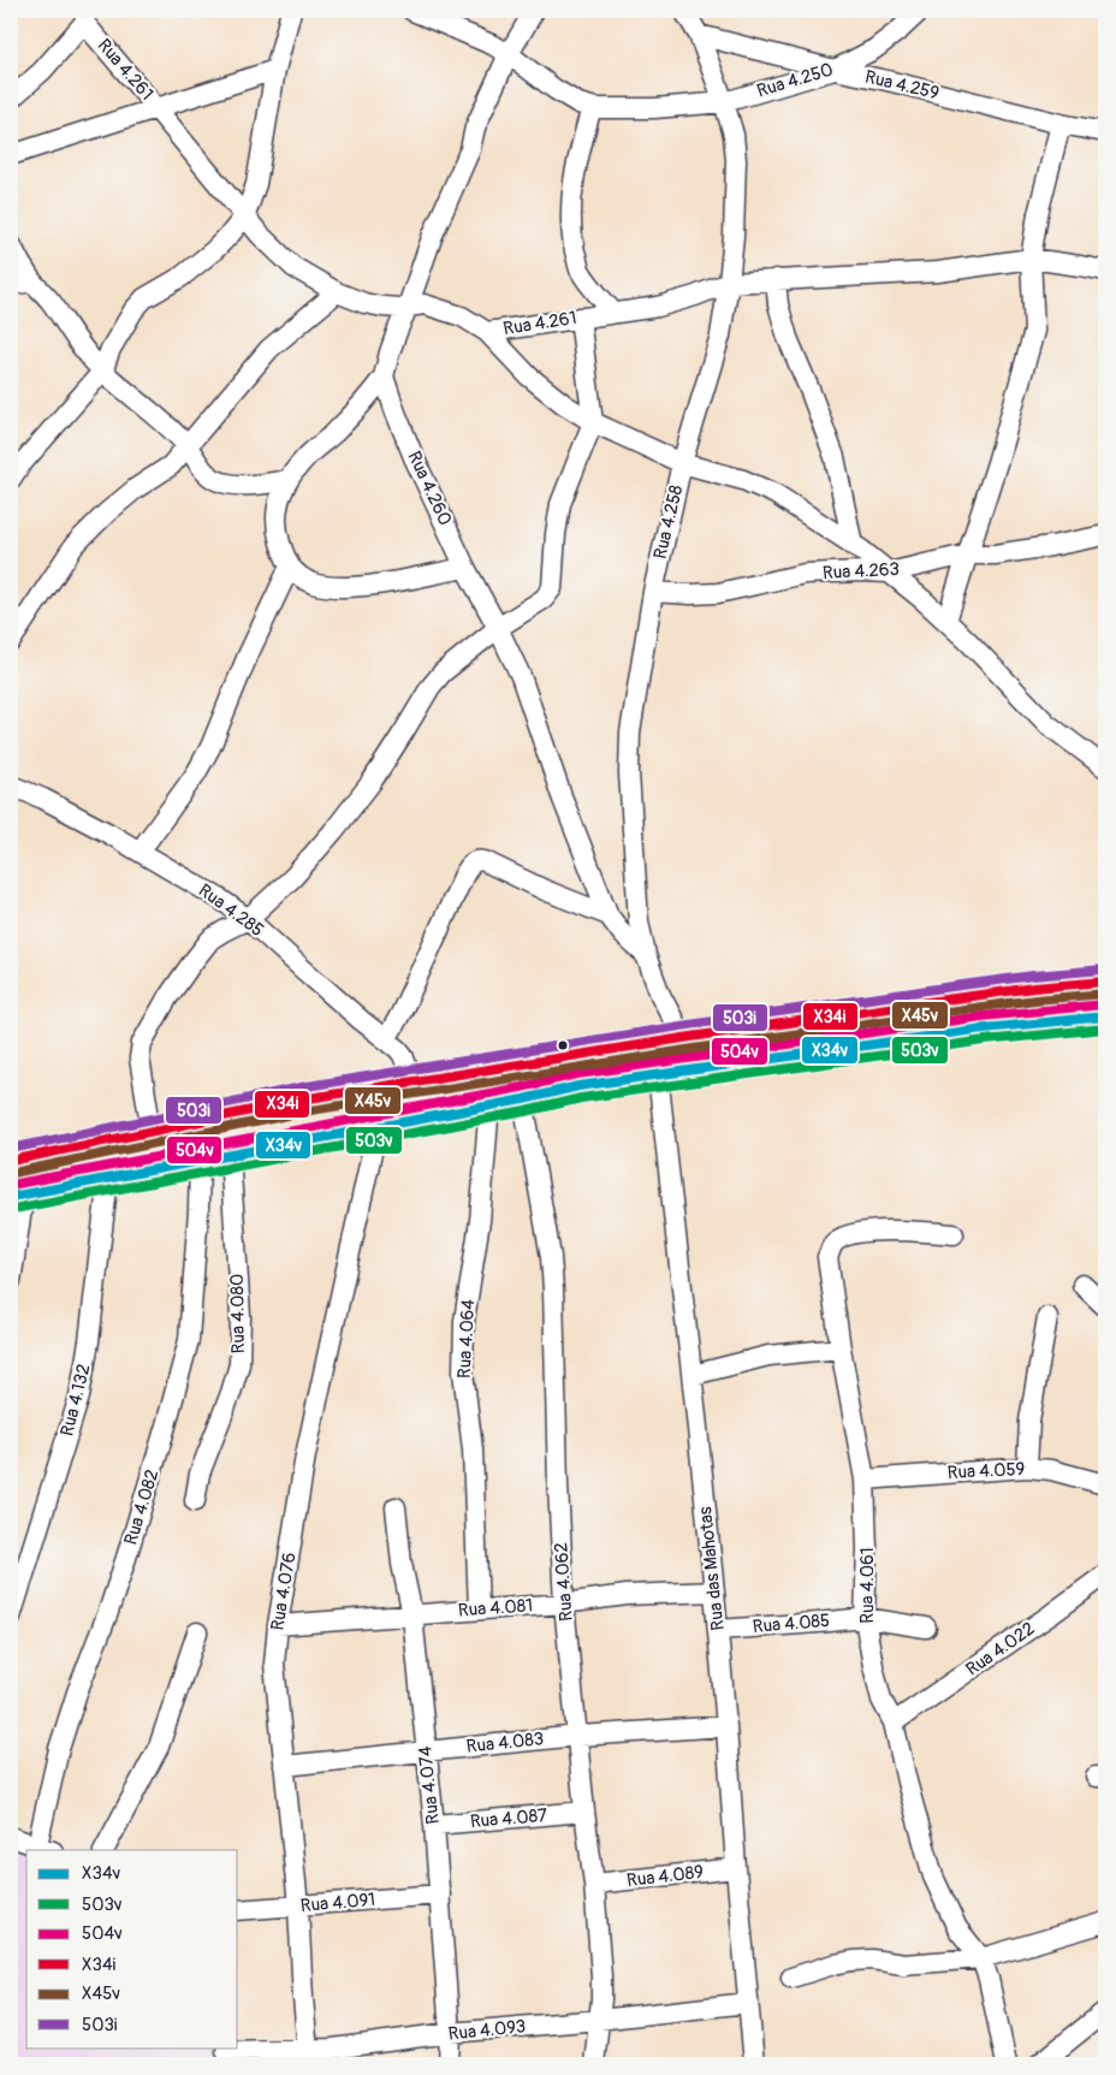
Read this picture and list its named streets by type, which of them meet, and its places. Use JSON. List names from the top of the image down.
{
  "streets": {
    "street": [
      "Rua 4.261",
      "Rua 4.250",
      "Rua 4.259",
      "Rua 4.260",
      "Rua 4.258",
      "Rua 4.263",
      "Rua 4.285",
      "Rua 4.080",
      "Rua 4.064",
      "Rua 4.132",
      "Rua 4.059",
      "Rua 4.082",
      "Rua das Mahotas",
      "Rua 4.062",
      "Rua 4.061",
      "Rua 4.076",
      "Rua 4.081",
      "Rua 4.085",
      "Rua 4.022",
      "Rua 4.083",
      "Rua 4.074",
      "Rua 4.087",
      "Rua 4.089",
      "Rua 4.091",
      "Rua 4.093"
    ]
  },
  "crossings": [
    ["Rua 4.261", "Rua 4.250"],
    ["Rua 4.261", "Rua 4.258"],
    ["Rua 4.250", "Rua 4.259"],
    ["Rua 4.250", "Rua 4.258"],
    ["Rua 4.259", "Rua 4.258"],
    ["Rua 4.260", "Rua 4.258"],
    ["Rua 4.258", "Rua 4.263"],
    ["Rua 4.064", "Rua 4.081"],
    ["Rua 4.059", "Rua 4.061"],
    ["Rua das Mahotas", "Rua 4.081"],
    ["Rua das Mahotas", "Rua 4.085"],
    ["Rua das Mahotas", "Rua 4.083"],
    ["Rua das Mahotas", "Rua 4.089"],
    ["Rua das Mahotas", "Rua 4.093"],
    ["Rua 4.062", "Rua 4.081"],
    ["Rua 4.062", "Rua 4.083"],
    ["Rua 4.062", "Rua 4.087"],
    ["Rua 4.062", "Rua 4.089"],
    ["Rua 4.062", "Rua 4.093"],
    ["Rua 4.061", "Rua 4.085"],
    ["Rua 4.061", "Rua 4.022"],
    ["Rua 4.076", "Rua 4.081"],
    ["Rua 4.076", "Rua 4.083"],
    ["Rua 4.076", "Rua 4.091"],
    ["Rua 4.076", "Rua 4.093"],
    ["Rua 4.081", "Rua 4.074"],
    ["Rua 4.083", "Rua 4.074"],
    ["Rua 4.074", "Rua 4.087"],
    ["Rua 4.074", "Rua 4.091"],
    ["Rua 4.074", "Rua 4.093"]
  ],
  "lines": [
    "transit line 503i",
    "transit line X34i",
    "transit line X45v",
    "transit line 504v",
    "transit line X34v",
    "transit line 503v"
  ],
  "legend": [
    "X34v",
    "503v",
    "504v",
    "X34i",
    "X45v",
    "503i"
  ]
}
